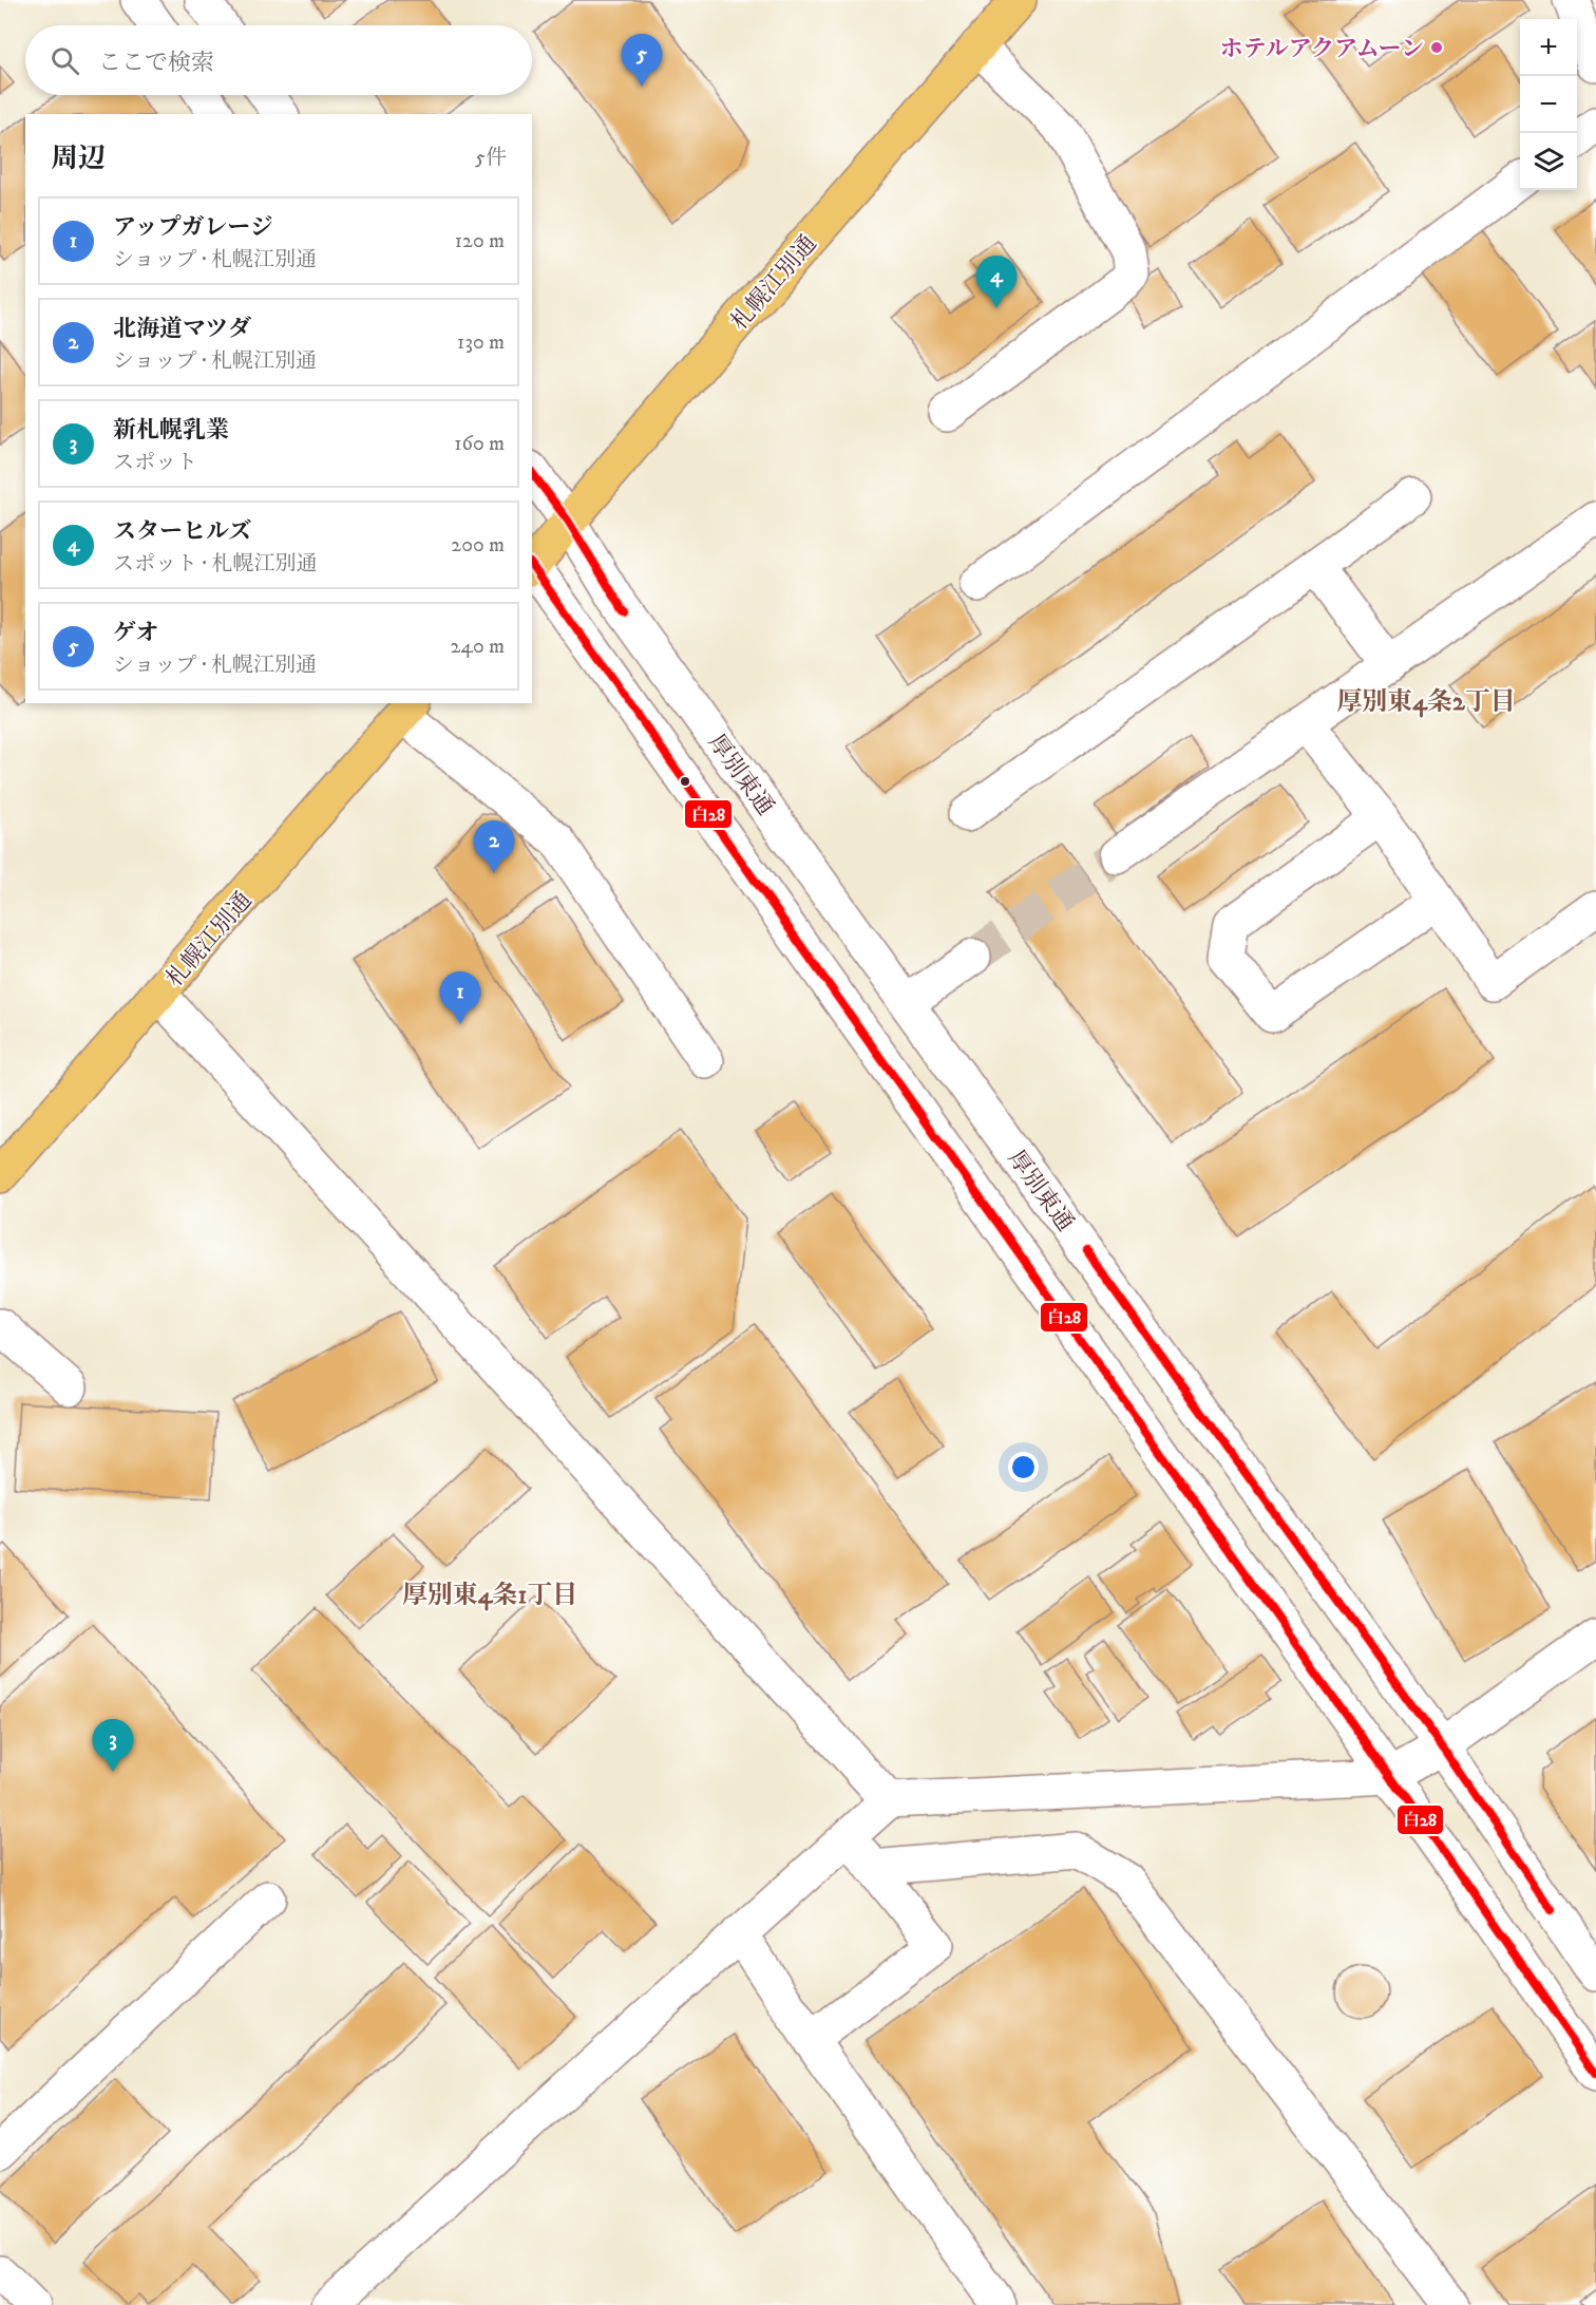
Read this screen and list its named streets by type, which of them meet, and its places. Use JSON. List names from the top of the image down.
{
  "streets": {
    "highway": ["札幌江別通"],
    "street": ["厚別東通"]
  },
  "crossings": [
    ["札幌江別通", "厚別東通"]
  ],
  "districts": ["厚別東4条2丁目", "厚別東4条1丁目"],
  "places": ["ホテルアクアムーン"],
  "lines": ["transit line 白28"],
  "page": {
    "map_buttons": ["+", "−"],
    "search": "ここで検索",
    "pins": [
      "5",
      "4",
      "2",
      "1",
      "3"
    ],
    "heading": ["周辺", "5件"],
    "list": [
      {
        "mark": "1",
        "name": "アップガレージ",
        "note": "ショップ · 札幌江別通",
        "value": "120 m"
      },
      {
        "mark": "2",
        "name": "北海道マツダ",
        "note": "ショップ · 札幌江別通",
        "value": "130 m"
      },
      {
        "mark": "3",
        "name": "新札幌乳業",
        "note": "スポット",
        "value": "160 m"
      },
      {
        "mark": "4",
        "name": "スターヒルズ",
        "note": "スポット · 札幌江別通",
        "value": "200 m"
      },
      {
        "mark": "5",
        "name": "ゲオ",
        "note": "ショップ · 札幌江別通",
        "value": "240 m"
      }
    ]
  }
}
